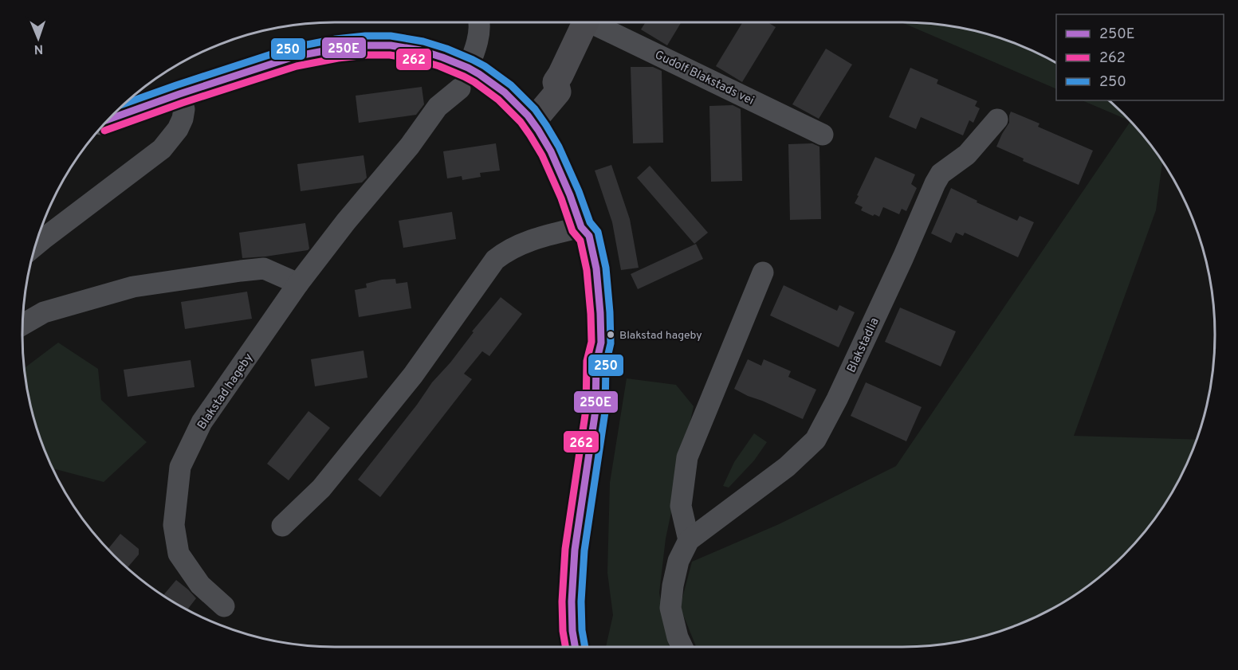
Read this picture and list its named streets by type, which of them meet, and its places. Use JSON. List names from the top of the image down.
{
  "streets": {
    "street": ["Gudolf Blakstads vei", "Blakstadlia", "Blakstad hageby"]
  },
  "places": ["Blakstad hageby"],
  "lines": ["transit line 250", "transit line 250E", "transit line 262"],
  "legend": ["250E", "262", "250"],
  "north": "bottom"
}
